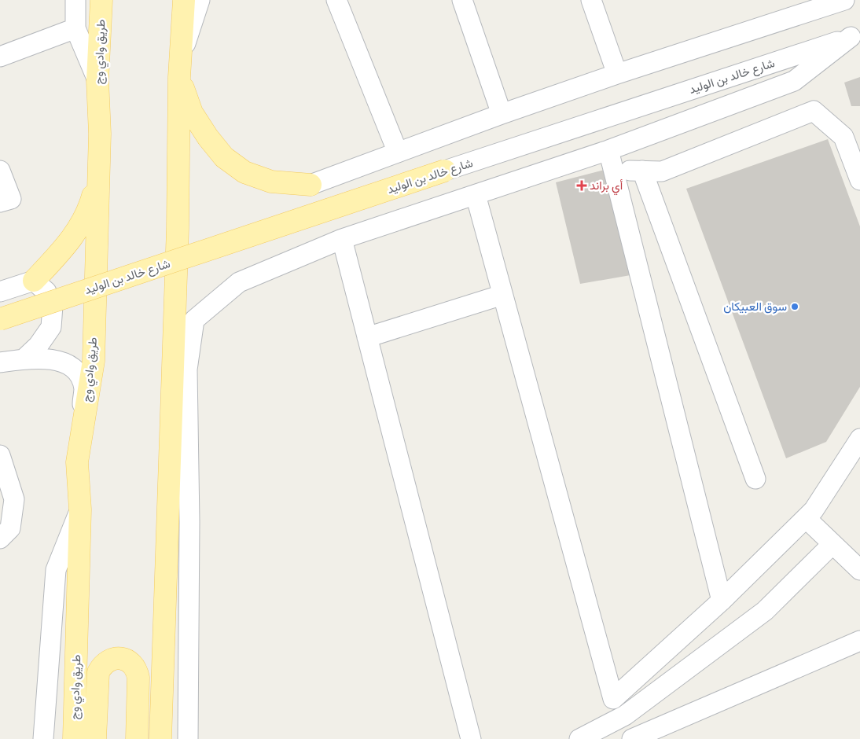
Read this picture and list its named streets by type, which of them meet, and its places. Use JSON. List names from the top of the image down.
{
  "streets": {
    "main road": ["طريق وادي وج", "شارع خالد بن الوليد"]
  },
  "places": {
    "health": ["أي براند"],
    "other": ["سوق العبيكان"]
  }
}
